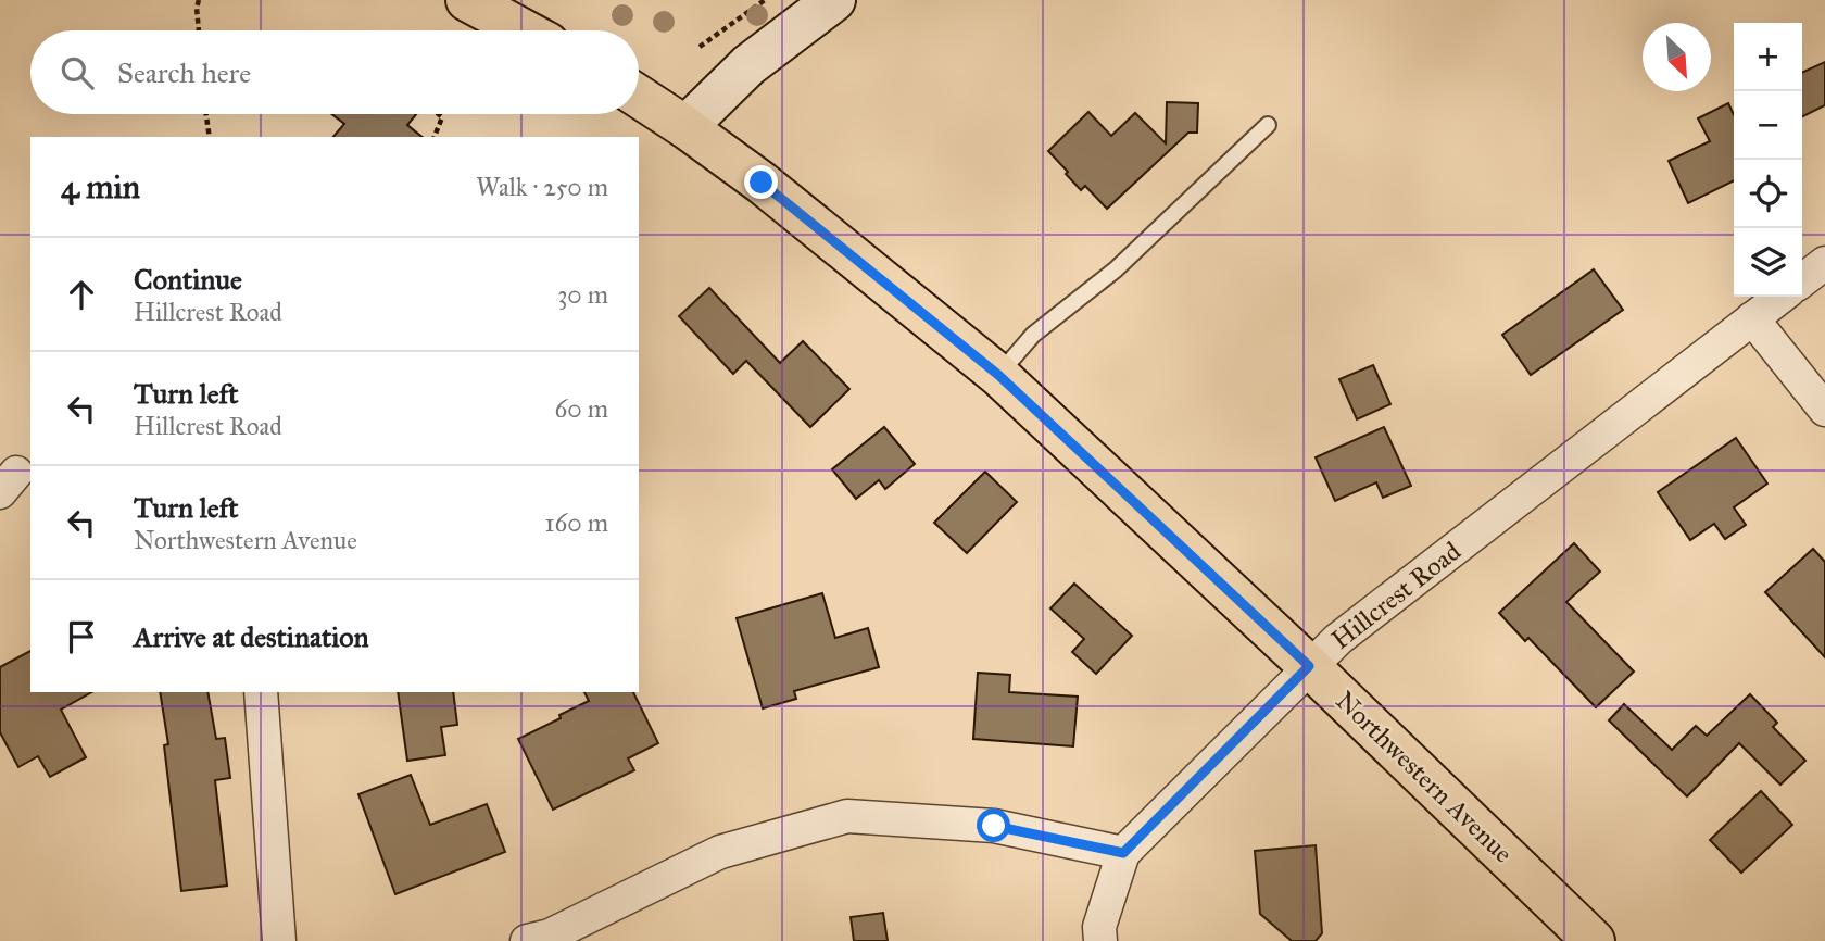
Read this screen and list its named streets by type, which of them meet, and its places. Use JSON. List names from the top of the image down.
{
  "streets": {
    "main road": ["Northwestern Avenue"],
    "street": ["Hillcrest Road"]
  },
  "crossings": [
    ["Hillcrest Road", "Northwestern Avenue"]
  ],
  "north": "bottom right",
  "page": {
    "map_buttons": ["+", "−"],
    "search": "Search here",
    "heading": ["4 min", "Walk · 250 m"],
    "list": [
      ["Continue", "Hillcrest Road", "30 m"],
      ["Turn left", "Hillcrest Road", "60 m"],
      ["Turn left", "Northwestern Avenue", "160 m"],
      "Arrive at destination"
    ]
  }
}
